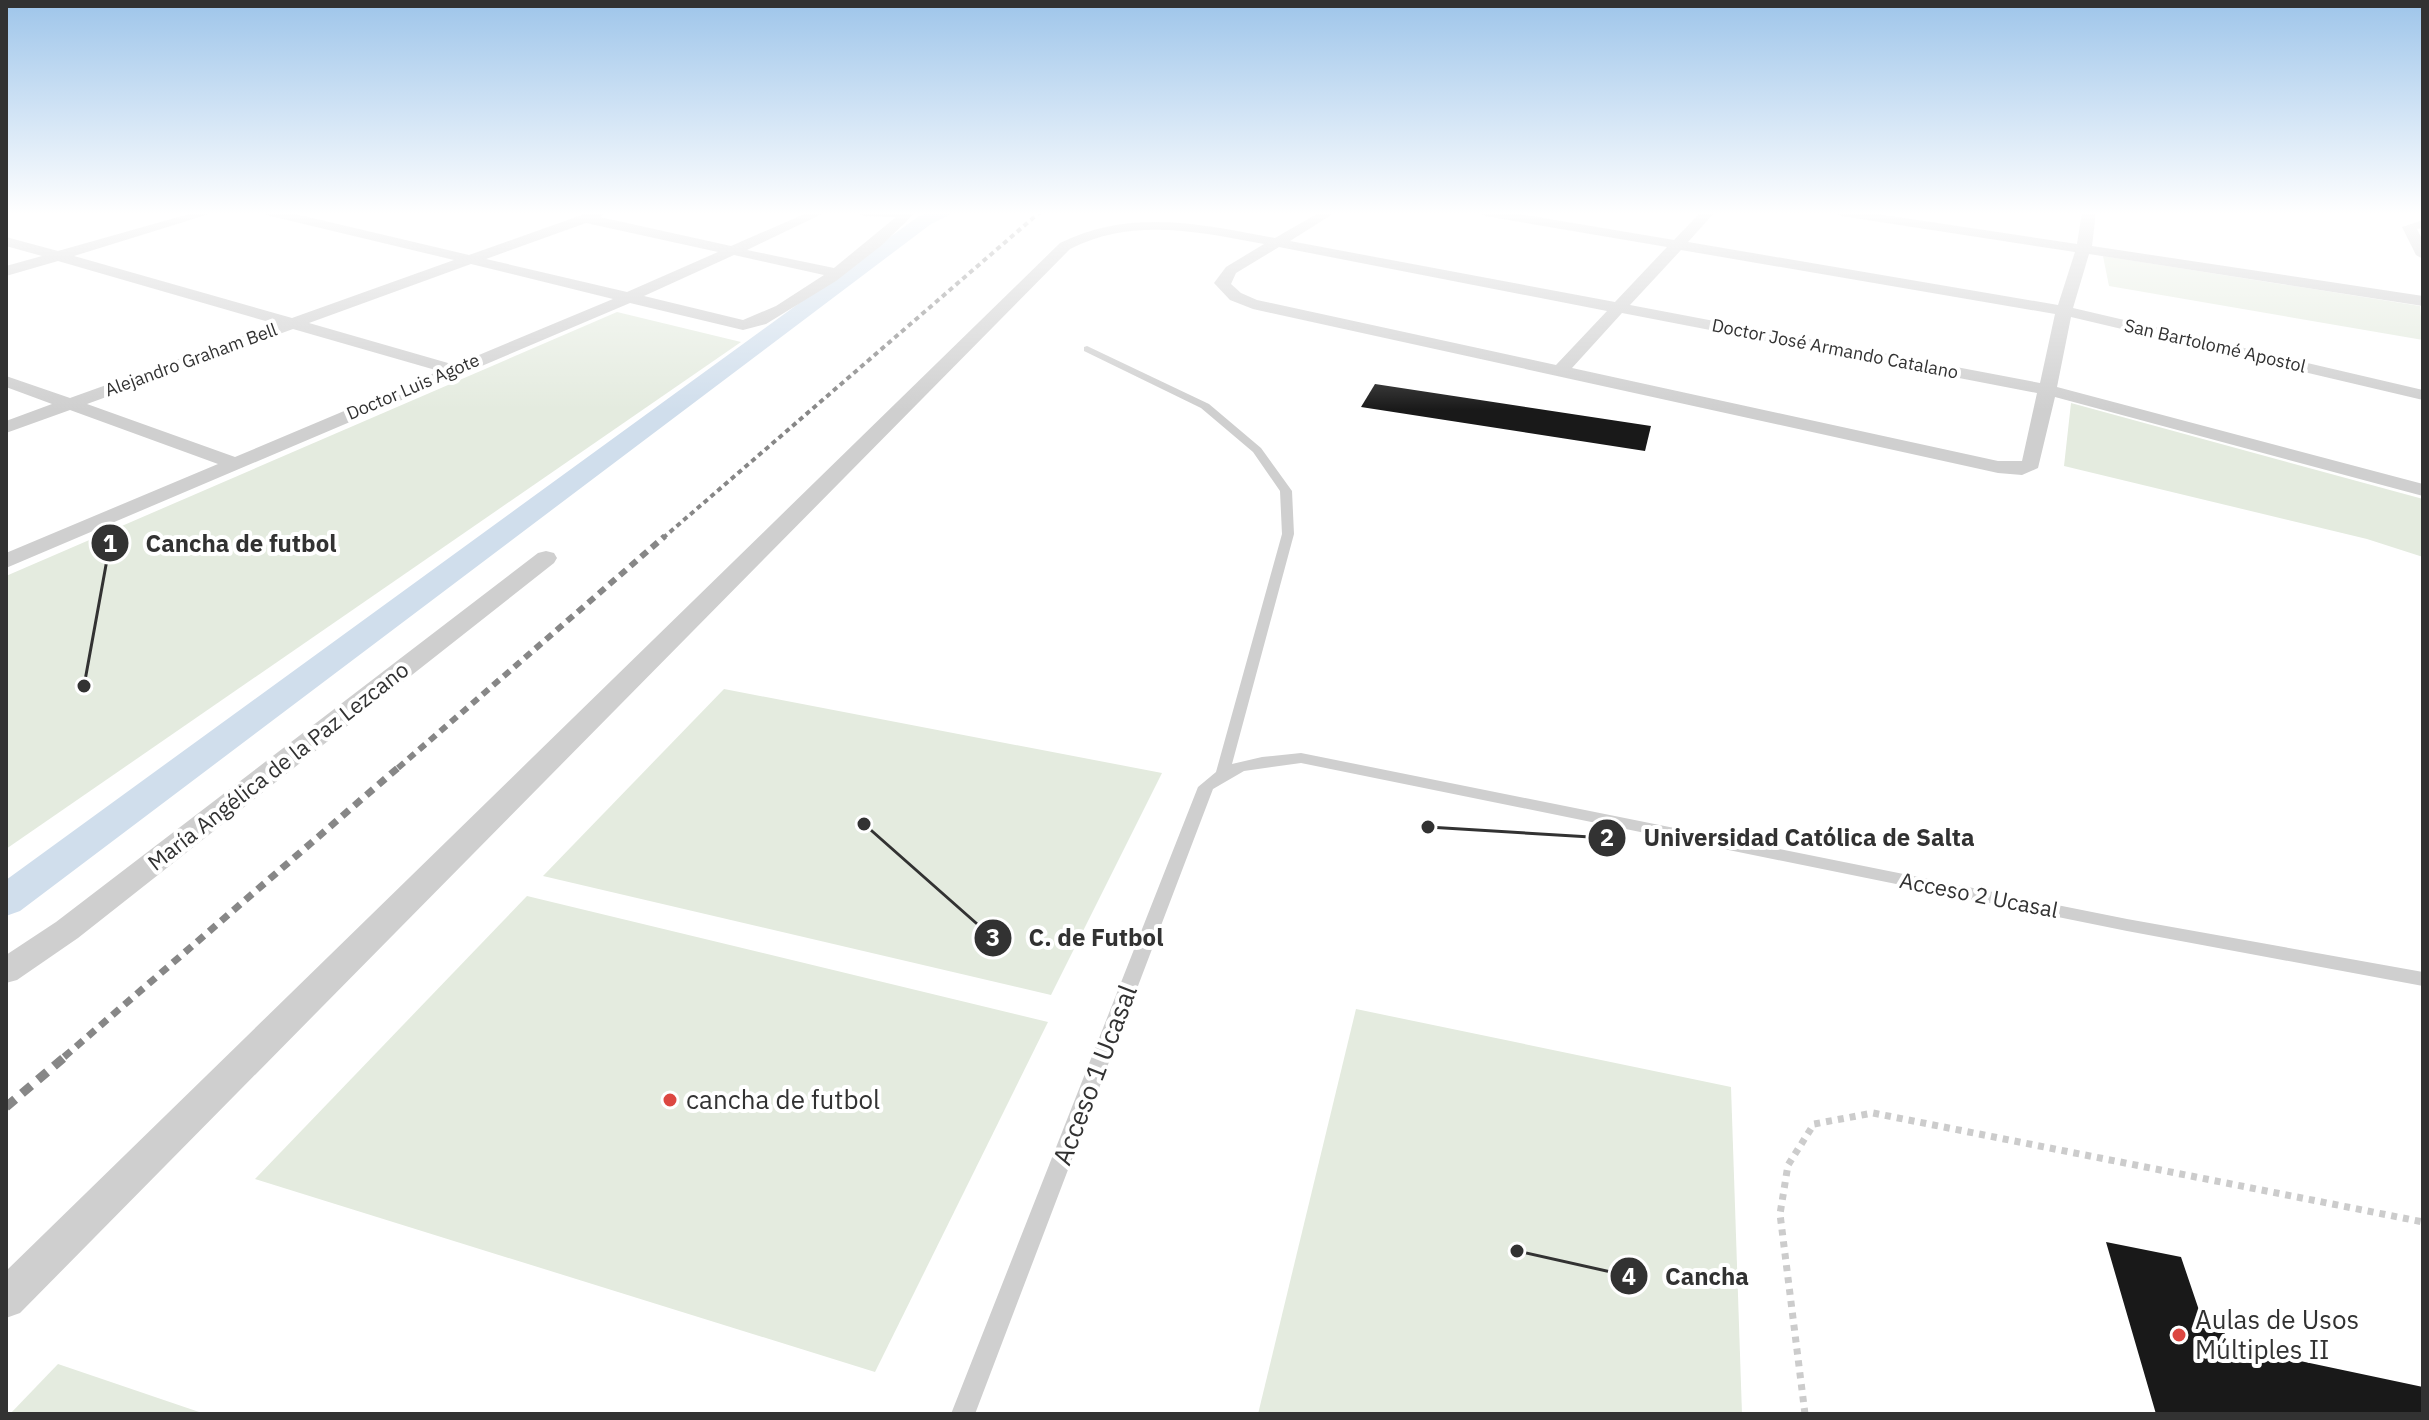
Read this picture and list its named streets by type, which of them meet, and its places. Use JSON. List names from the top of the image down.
{
  "streets": {
    "street": [
      "San Bartolomé Apostol",
      "Doctor José Armando Catalano",
      "Alejandro Graham Bell",
      "Doctor Luis Agote",
      "María Angélica de la Paz Lezcano"
    ],
    "lane": ["Acceso 2 Ucasal", "Acceso 1 Ucasal"]
  },
  "crossings": [
    ["Acceso 2 Ucasal", "Acceso 1 Ucasal"]
  ],
  "places": [
    "Cancha de futbol",
    "C. de Futbol",
    "Universidad Católica de Salta",
    "cancha de futbol",
    "Cancha",
    "Aulas de Usos Múltiples II"
  ]
}
